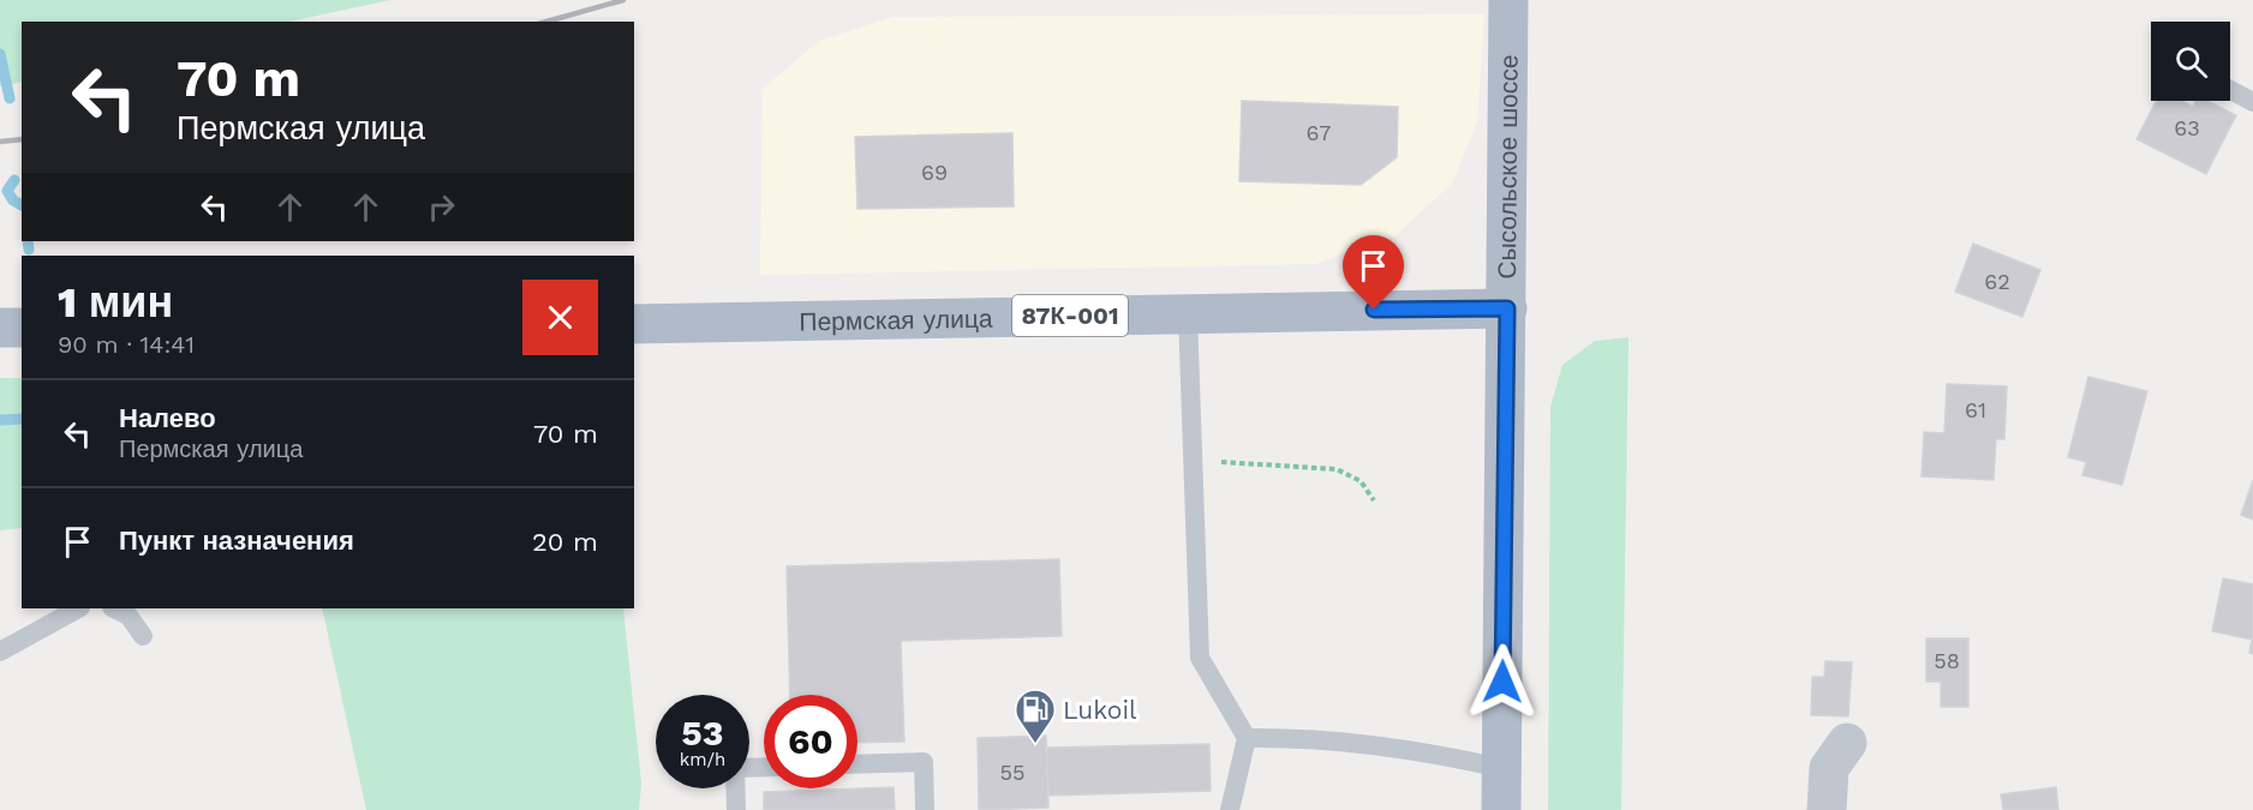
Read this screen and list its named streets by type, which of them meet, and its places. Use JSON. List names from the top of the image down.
{
  "streets": {
    "main road": ["Сысольское шоссе", "87К-001", "Пермская улица"]
  },
  "crossings": [
    ["Сысольское шоссе", "Пермская улица"]
  ],
  "places": {
    "fuel station": ["Lukoil"]
  },
  "house_numbers": [
    "63",
    "67",
    "69",
    "62",
    "61",
    "58",
    "55"
  ],
  "page": {
    "turn": ["70 m", "Пермская улица"],
    "heading": ["1 мин", "90 m · 14:41"],
    "list": [
      {
        "name": "Налево",
        "note": "Пермская улица",
        "value": "70 m"
      },
      {
        "name": "Пункт назначения",
        "value": "20 m"
      }
    ],
    "speed": "53 km/h",
    "limit": "60"
  }
}
